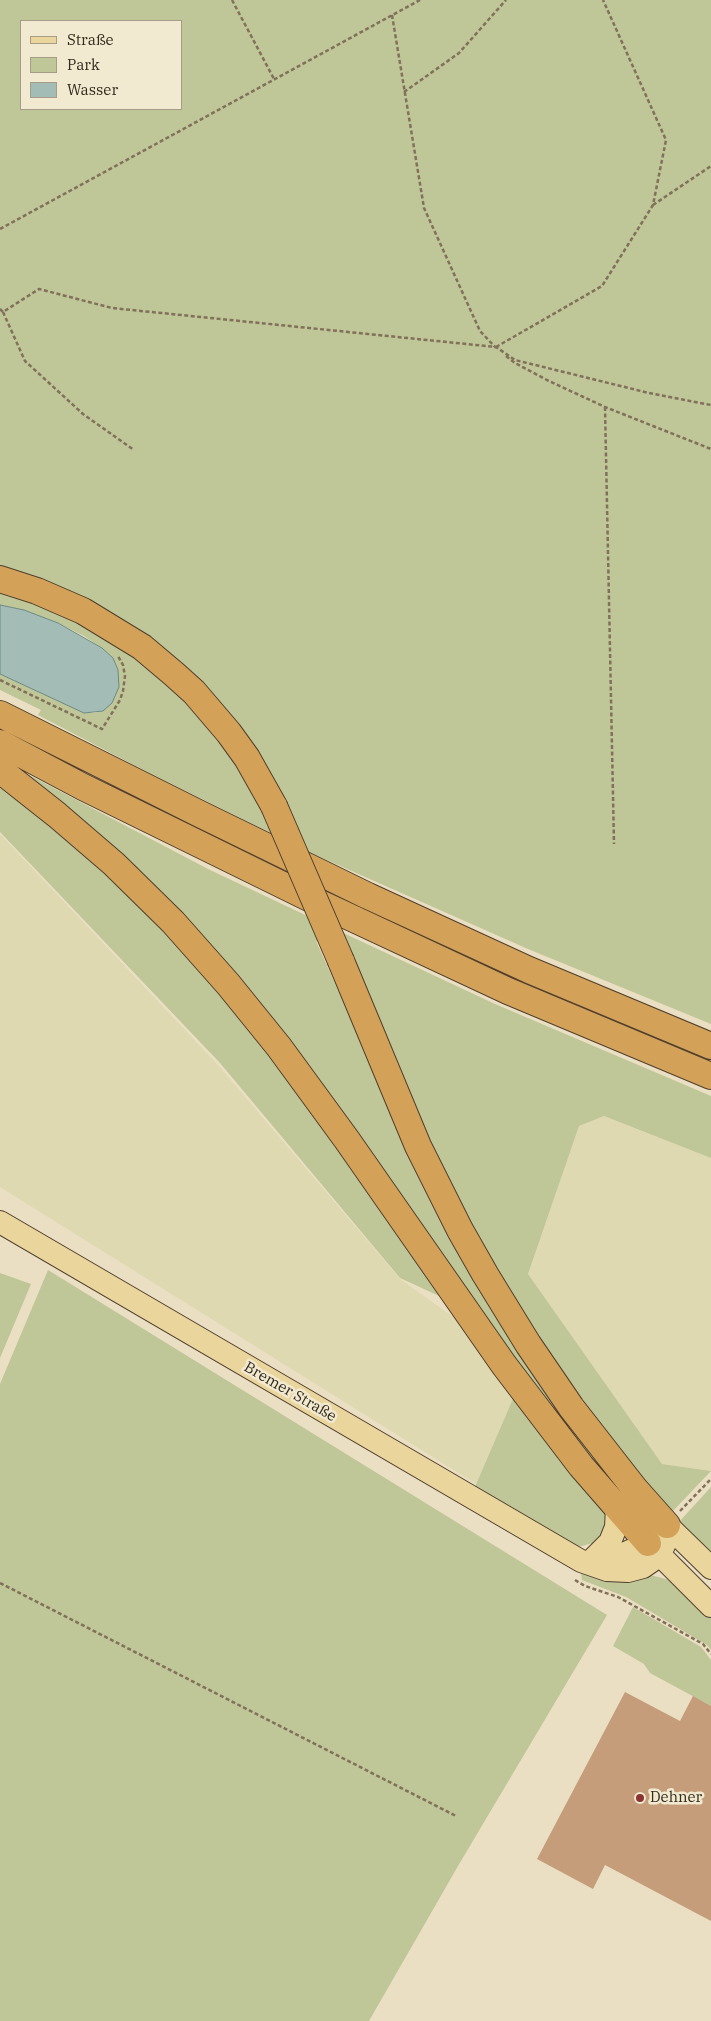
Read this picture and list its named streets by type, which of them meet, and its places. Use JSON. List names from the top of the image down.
{
  "streets": {
    "main road": ["Bremer Straße"]
  },
  "places": ["Dehner"],
  "legend": ["Straße", "Park", "Wasser"]
}
